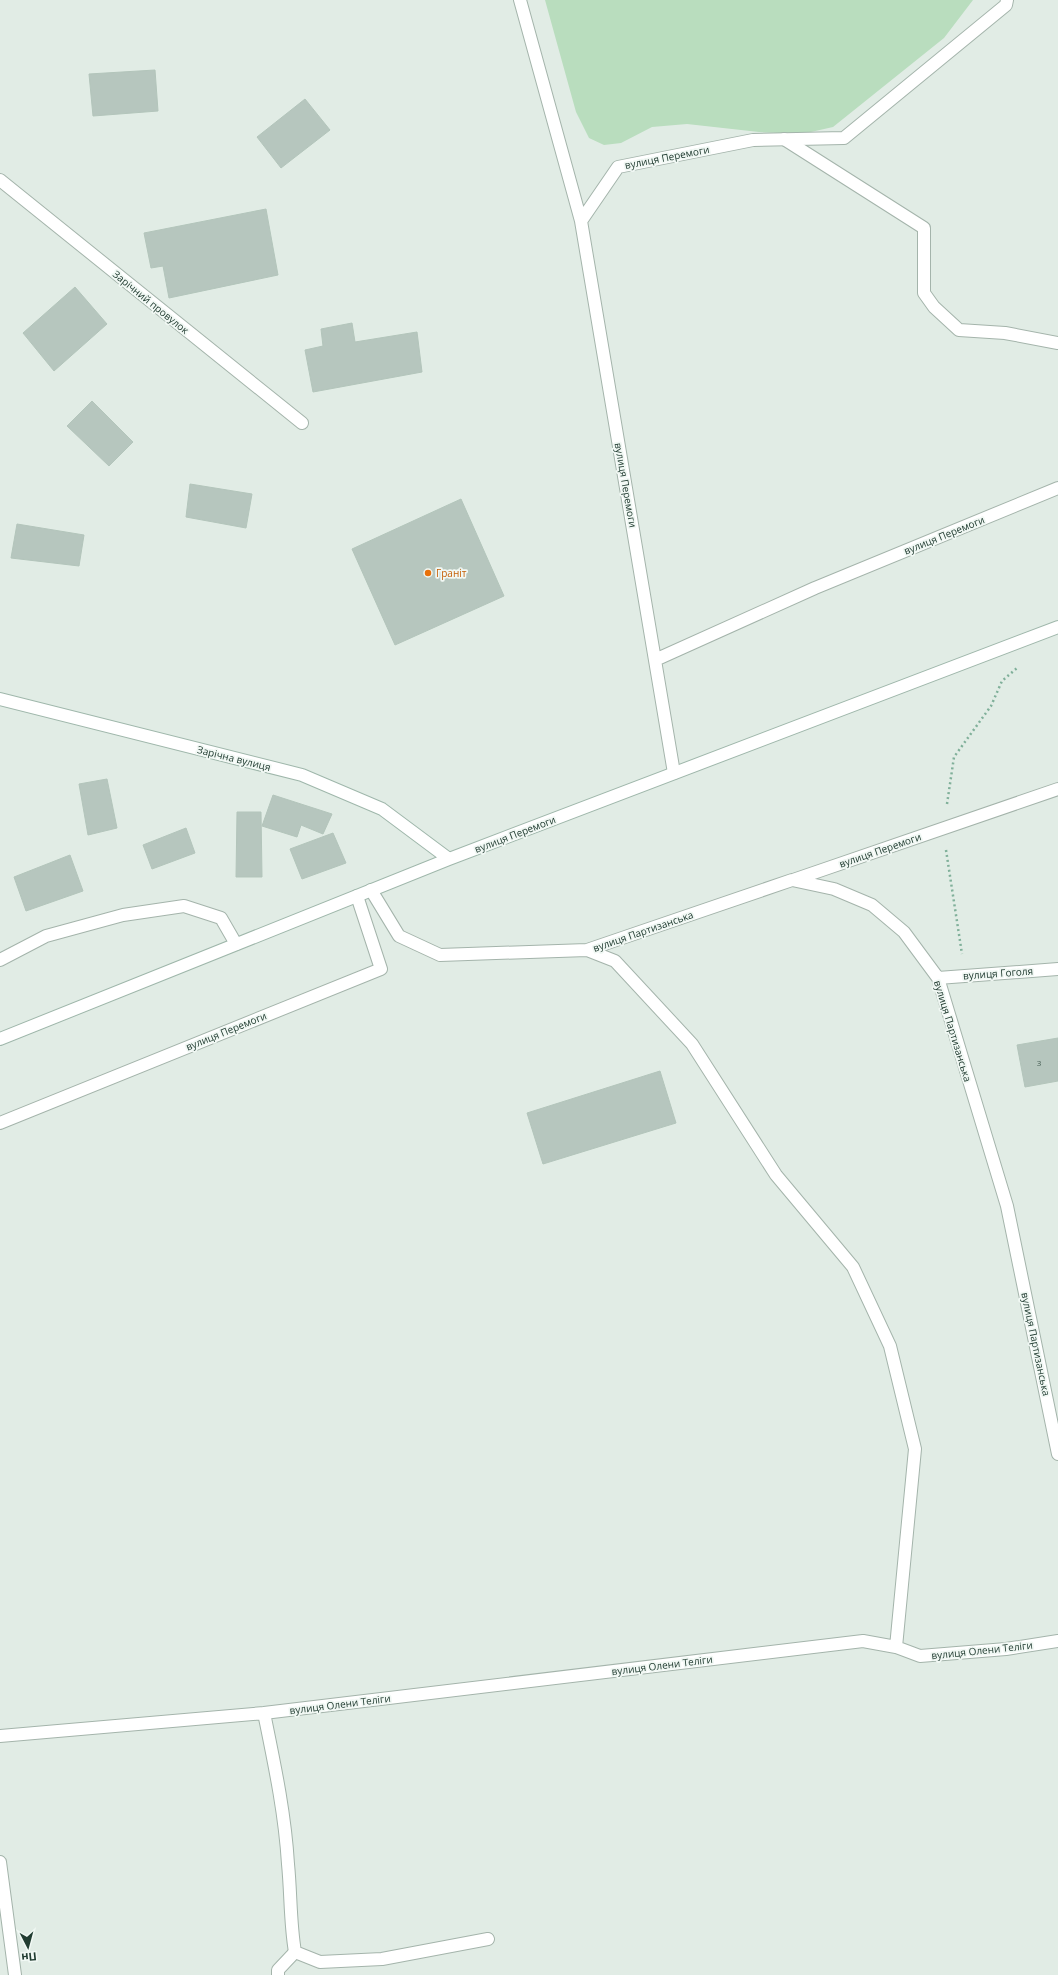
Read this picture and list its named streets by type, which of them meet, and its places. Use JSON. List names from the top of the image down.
{
  "streets": {
    "street": [
      "вулиця Перемоги",
      "Зарічний провулок",
      "Зарічна вулиця",
      "вулиця Партизанська",
      "вулиця Гоголя",
      "вулиця Олени Теліги"
    ]
  },
  "crossings": [
    ["вулиця Перемоги", "Зарічна вулиця"],
    ["вулиця Перемоги", "вулиця Партизанська"],
    ["вулиця Партизанська", "вулиця Гоголя"]
  ],
  "places": ["Граніт"],
  "house_numbers": ["3"],
  "north": "bottom"
}
